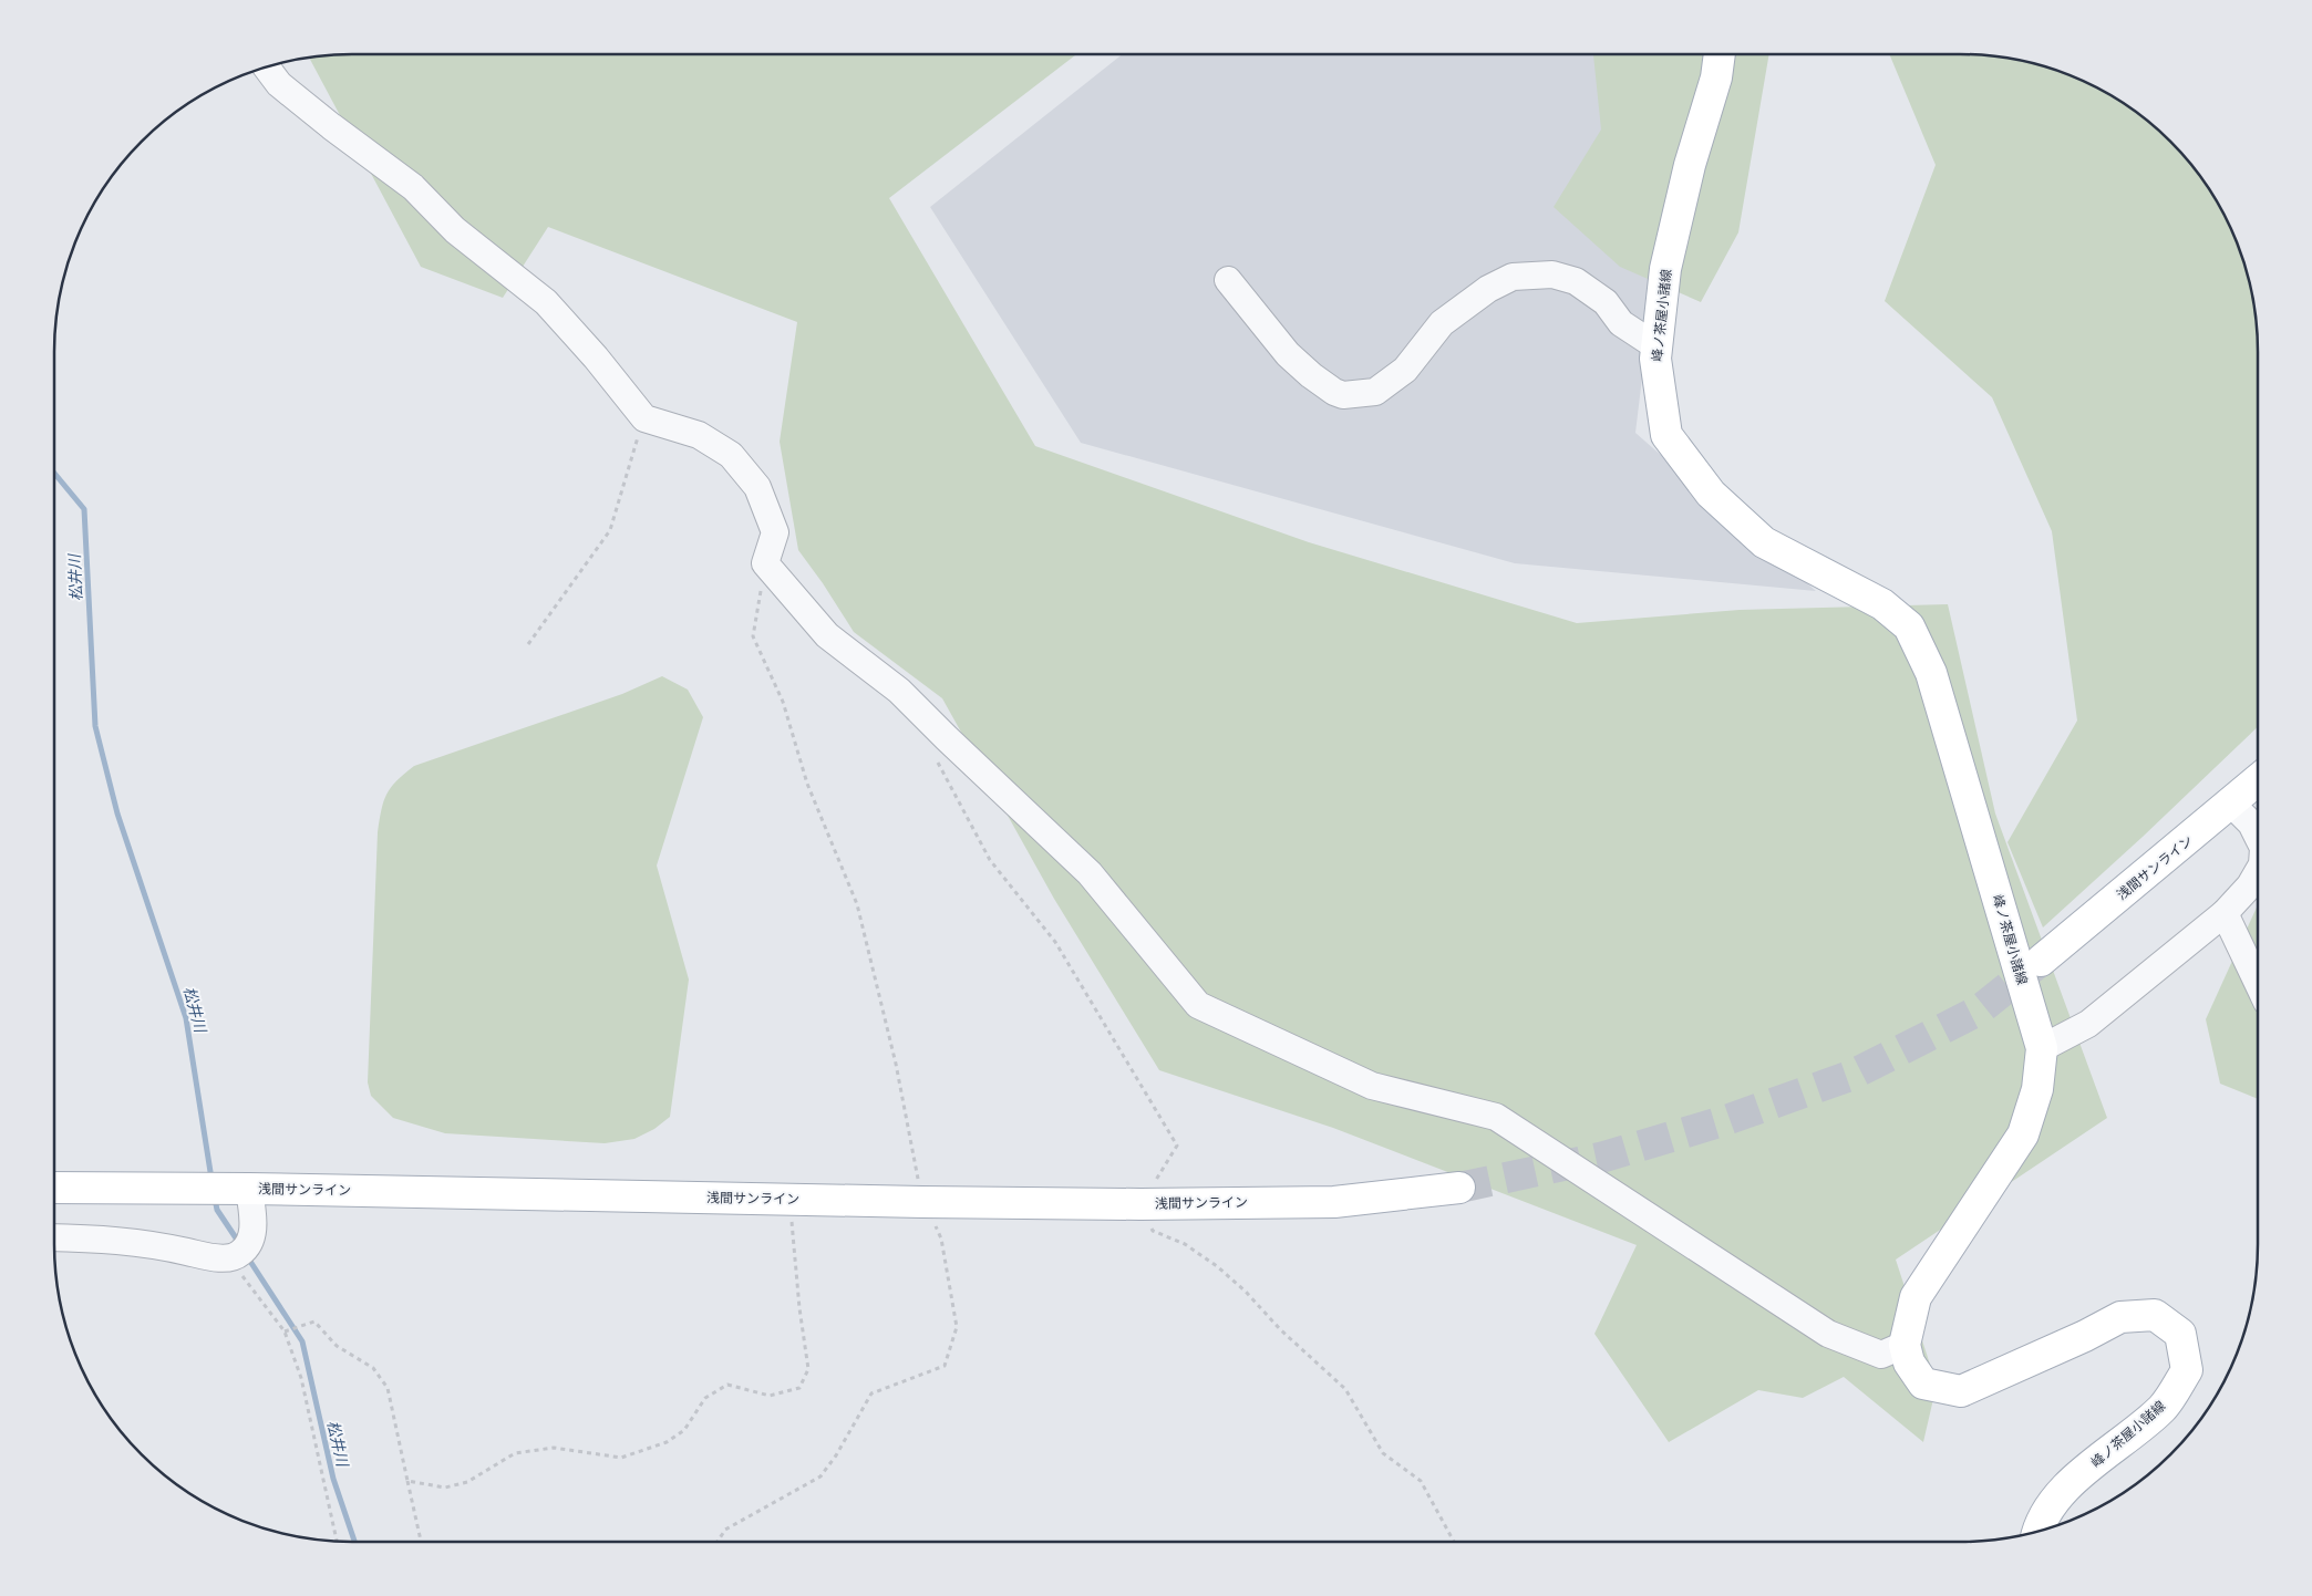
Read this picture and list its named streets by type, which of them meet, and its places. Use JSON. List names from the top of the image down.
{
  "streets": {
    "main road": ["峰ノ茶屋小諸線", "浅間サンライン"]
  },
  "water": ["松井川"]
}
